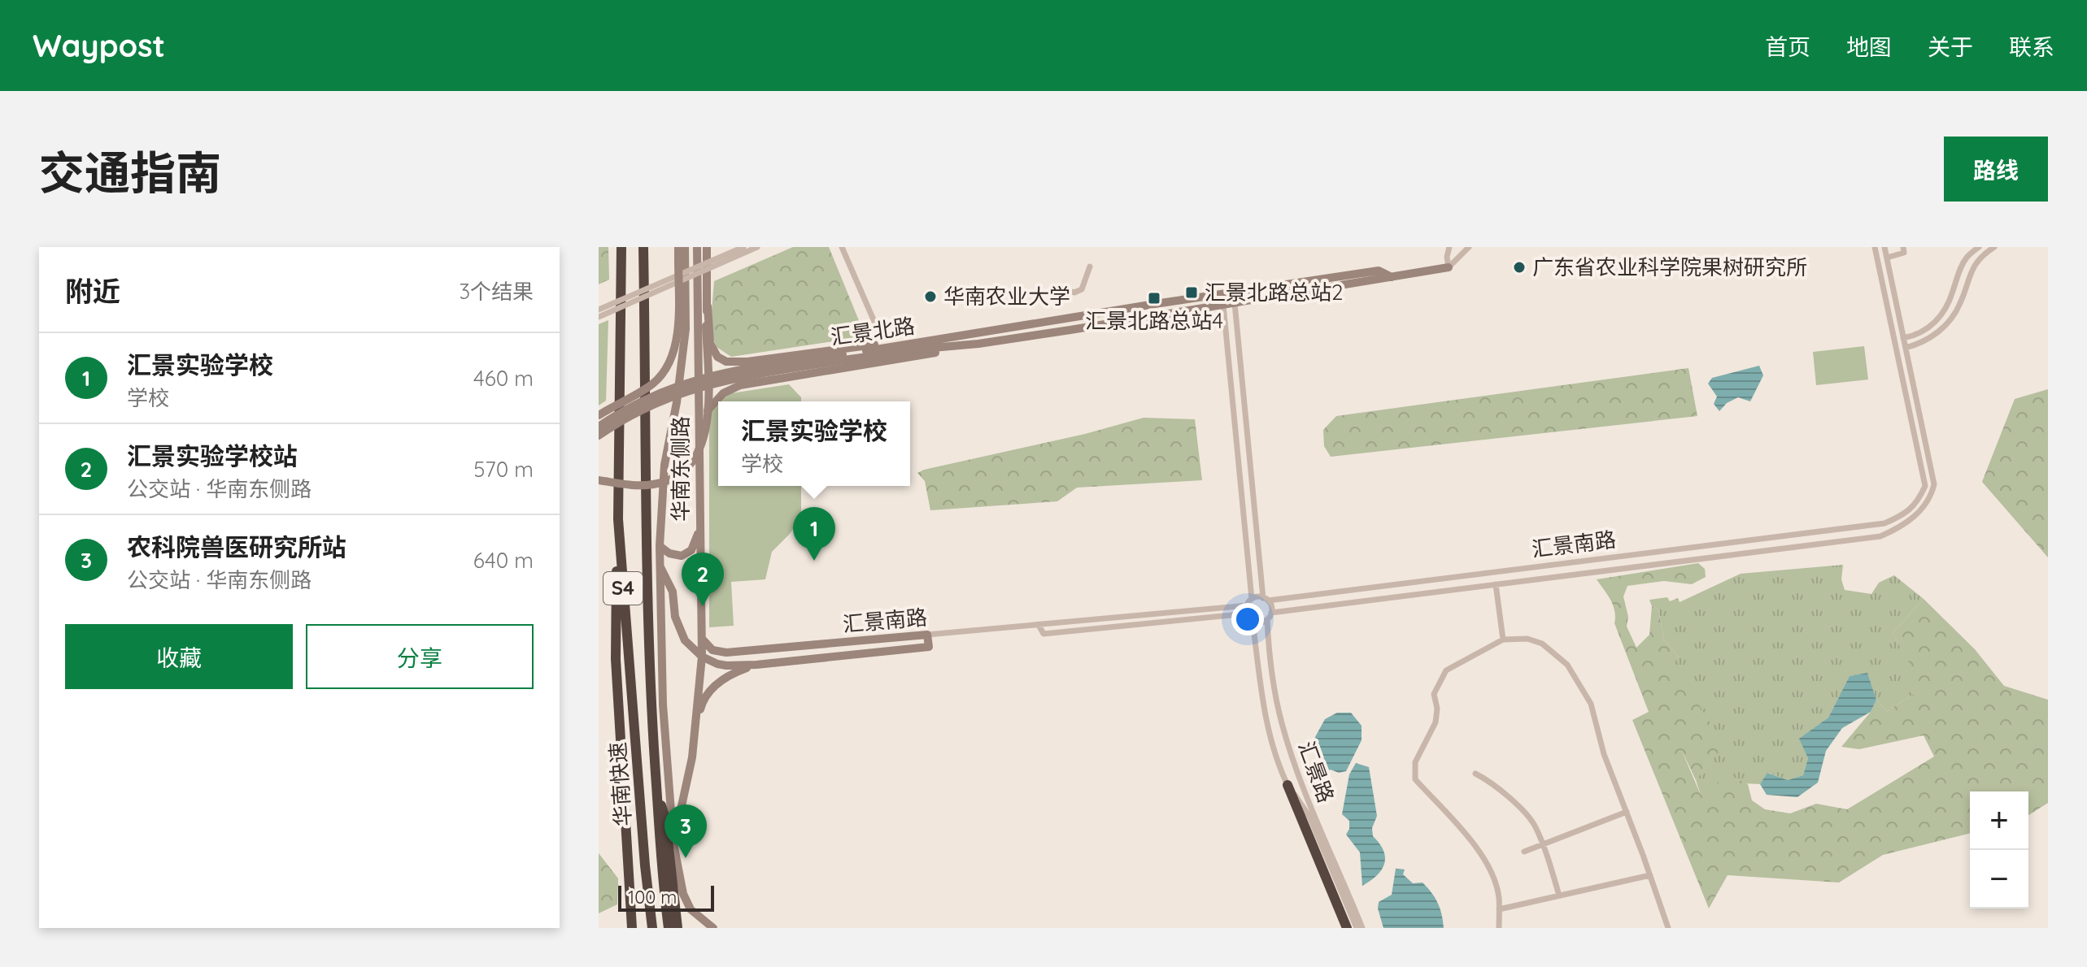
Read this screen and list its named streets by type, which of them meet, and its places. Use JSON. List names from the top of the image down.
{
  "streets": {
    "highway": ["S4", "华南快速"],
    "street": [
      "汇景北路",
      "华南东侧路",
      "汇景南路",
      "汇景路"
    ]
  },
  "crossings": [
    ["华南东侧路", "汇景南路"],
    ["汇景南路", "汇景路"]
  ],
  "places": {
    "other": ["广东省农业科学院果树研究所", "华南农业大学"],
    "transit": ["汇景北路总站2", "汇景北路总站4"]
  },
  "scale_bar": "100 m",
  "page": {
    "header": "Waypost",
    "nav": [
      "首页",
      "地图",
      "关于",
      "联系"
    ],
    "title": "交通指南",
    "buttons": [
      "路线",
      ["收藏", "分享"]
    ],
    "heading": ["附近", "3个结果"],
    "list": [
      {
        "mark": "1",
        "name": "汇景实验学校",
        "note": "学校",
        "value": "460 m"
      },
      {
        "mark": "2",
        "name": "汇景实验学校站",
        "note": "公交站 · 华南东侧路",
        "value": "570 m"
      },
      {
        "mark": "3",
        "name": "农科院兽医研究所站",
        "note": "公交站 · 华南东侧路",
        "value": "640 m"
      }
    ],
    "popup": ["汇景实验学校", "学校"],
    "pins": ["1", "2", "3"],
    "map_buttons": ["+", "−"],
    "scale": "100 m"
  }
}
